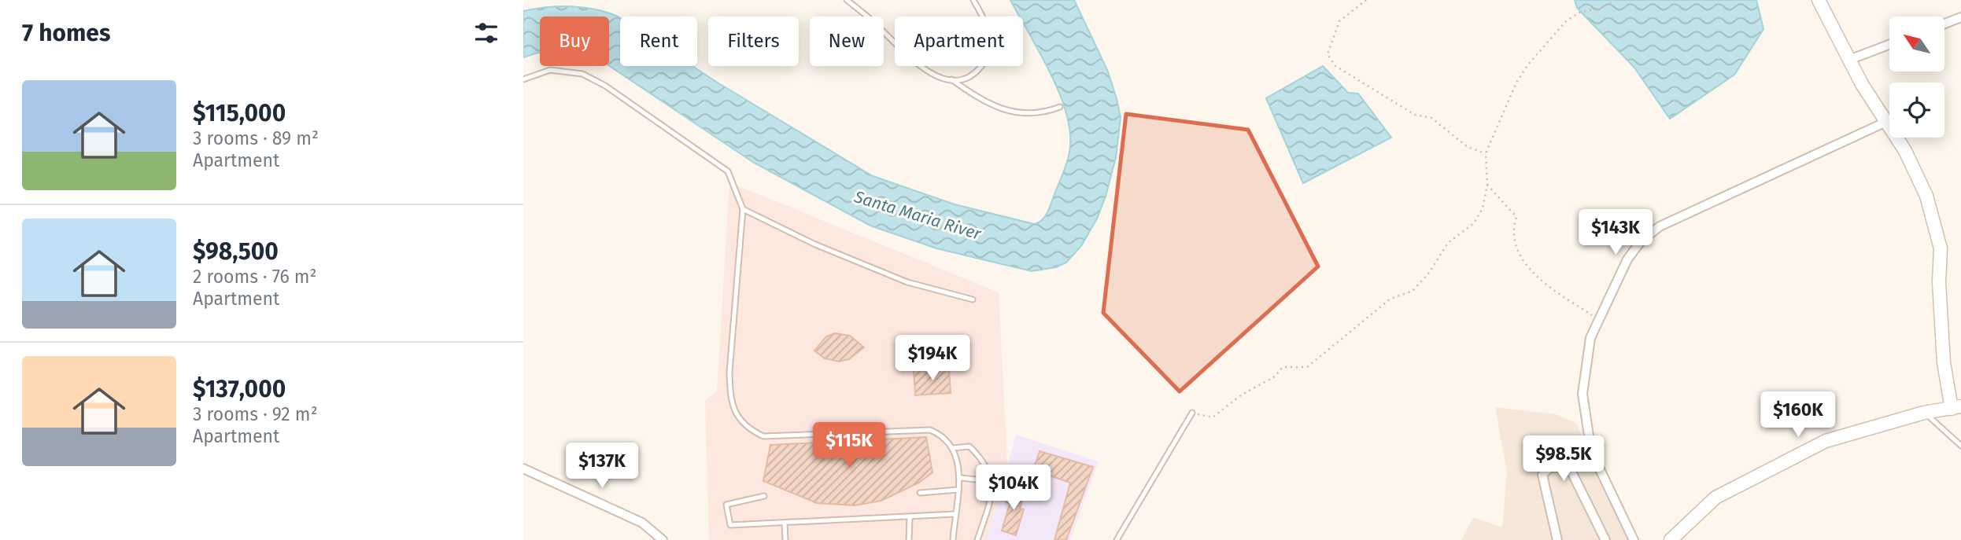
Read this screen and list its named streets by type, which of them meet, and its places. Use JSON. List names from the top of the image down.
{
  "water": ["Santa Maria River"],
  "north": "top left",
  "page": {
    "heading": "7 homes",
    "chip": [
      "Buy",
      "Rent",
      "Filters",
      "New",
      "Apartment"
    ],
    "list": [
      {
        "name": "$115,000",
        "note": "3 rooms · 89 m² · Apartment"
      },
      {
        "name": "$98,500",
        "note": "2 rooms · 76 m² · Apartment"
      },
      {
        "name": "$137,000",
        "note": "3 rooms · 92 m² · Apartment"
      }
    ],
    "price": [
      "$143K",
      "$194K",
      "$160K",
      "$115K",
      "$98.5K",
      "$137K",
      "$104K"
    ]
  }
}
